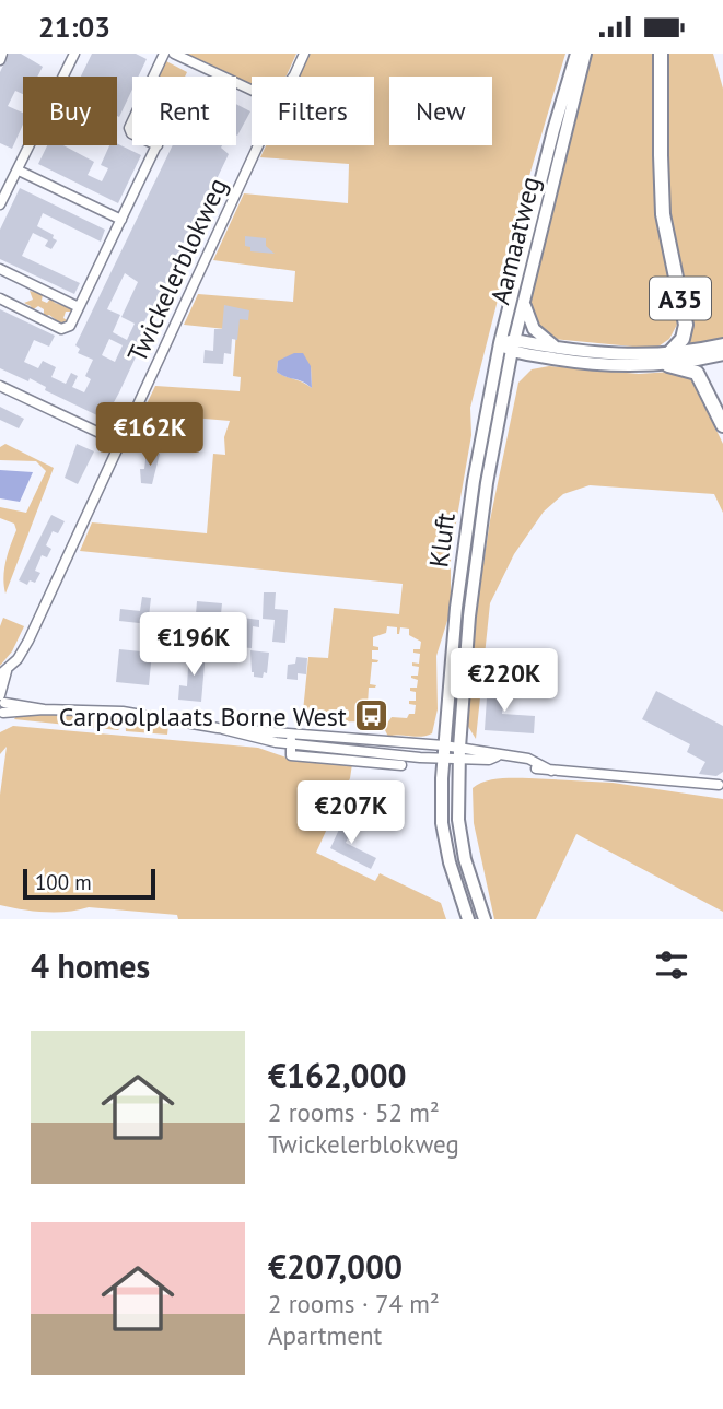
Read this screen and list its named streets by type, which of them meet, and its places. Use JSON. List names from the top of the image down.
{
  "streets": {
    "highway": ["A35"],
    "main road": ["Aamaatweg", "Kluft"],
    "street": ["Twickelerblokweg"]
  },
  "crossings": [
    ["Aamaatweg", "Kluft"]
  ],
  "places": {
    "bus stop": ["Carpoolplaats Borne West"]
  },
  "scale_bar": "100 m",
  "page": {
    "status": "21:03",
    "chip": [
      "Buy",
      "Rent",
      "Filters",
      "New"
    ],
    "price": [
      "€162K",
      "€196K",
      "€220K",
      "€207K"
    ],
    "scale": "100 m",
    "heading": "4 homes",
    "list": [
      {
        "name": "€162,000",
        "note": "2 rooms · 52 m² · Twickelerblokweg"
      },
      {
        "name": "€207,000",
        "note": "2 rooms · 74 m² · Apartment"
      }
    ]
  }
}
